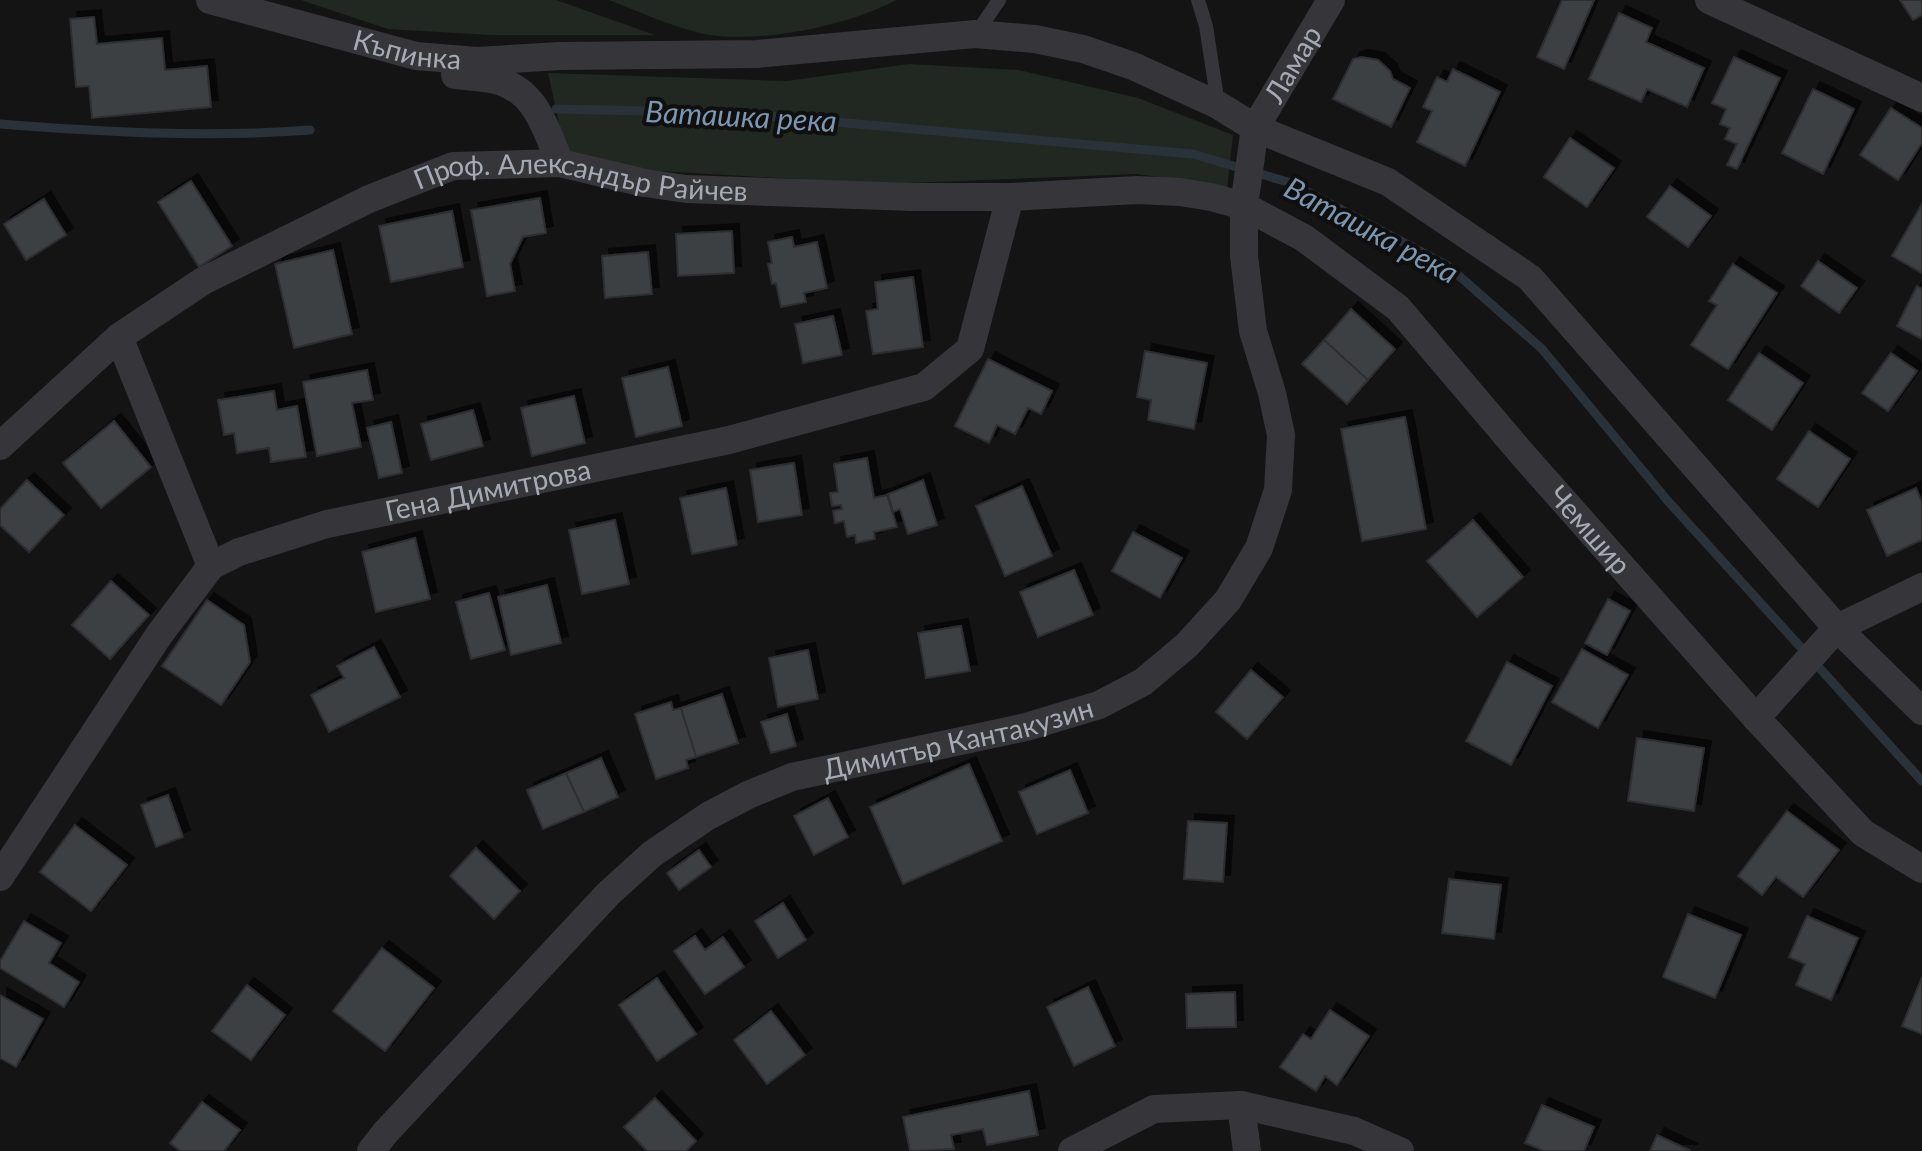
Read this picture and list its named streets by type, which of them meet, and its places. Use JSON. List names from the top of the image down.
{
  "streets": {
    "street": [
      "Къпинка",
      "Ламар",
      "Проф. Александър Райчев",
      "Гена Димитрова",
      "Чемшир",
      "Димитър Кантакузин"
    ]
  },
  "crossings": [
    ["Къпинка", "Проф. Александър Райчев"],
    ["Ламар", "Димитър Кантакузин"],
    ["Проф. Александър Райчев", "Гена Димитрова"],
    ["Проф. Александър Райчев", "Чемшир"],
    ["Проф. Александър Райчев", "Димитър Кантакузин"],
    ["Чемшир", "Димитър Кантакузин"]
  ],
  "water": ["Ваташка река"]
}
